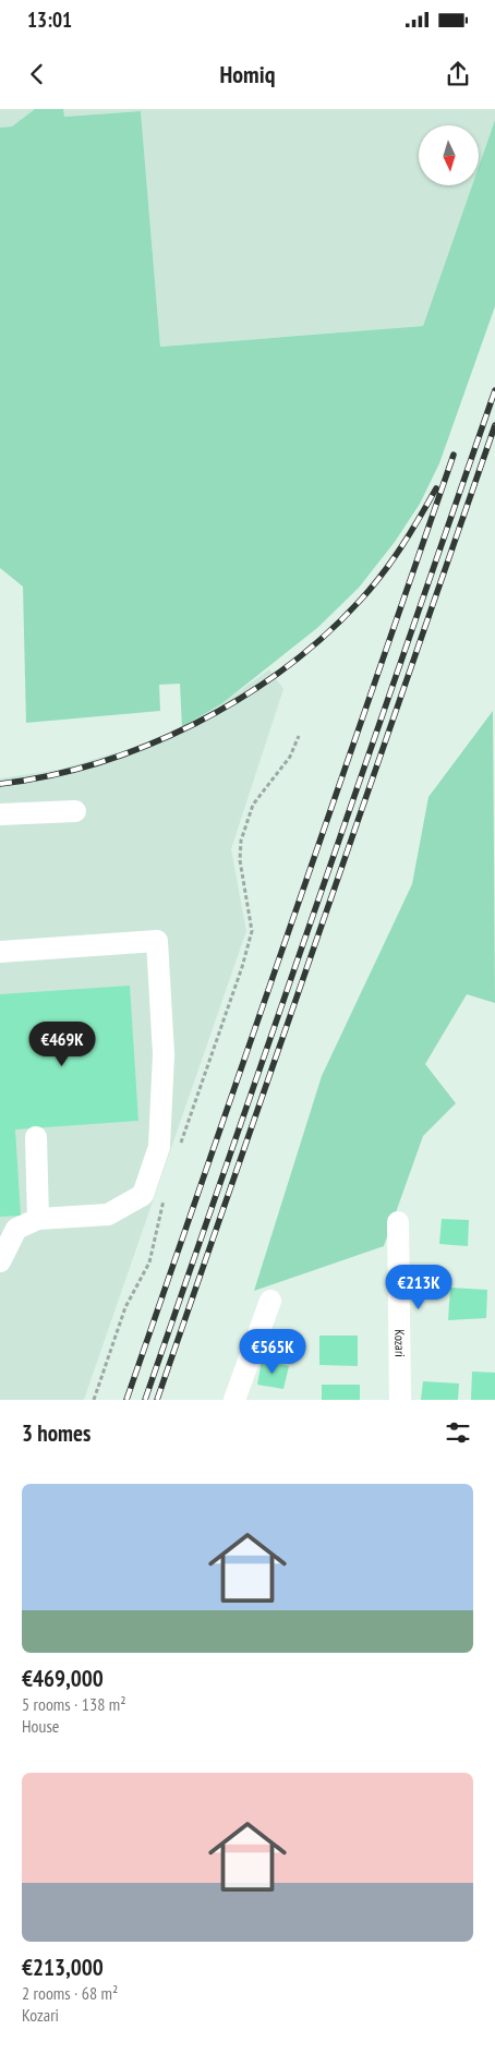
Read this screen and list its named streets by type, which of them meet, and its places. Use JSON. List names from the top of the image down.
{
  "streets": {
    "street": ["Kozari"]
  },
  "north": "bottom",
  "page": {
    "status": "13:01",
    "header": "Homiq",
    "price": ["€469K", "€213K", "€565K"],
    "heading": "3 homes",
    "list": [
      {
        "name": "€469,000",
        "note": "5 rooms · 138 m² · House"
      },
      {
        "name": "€213,000",
        "note": "2 rooms · 68 m² · Kozari"
      }
    ]
  }
}
